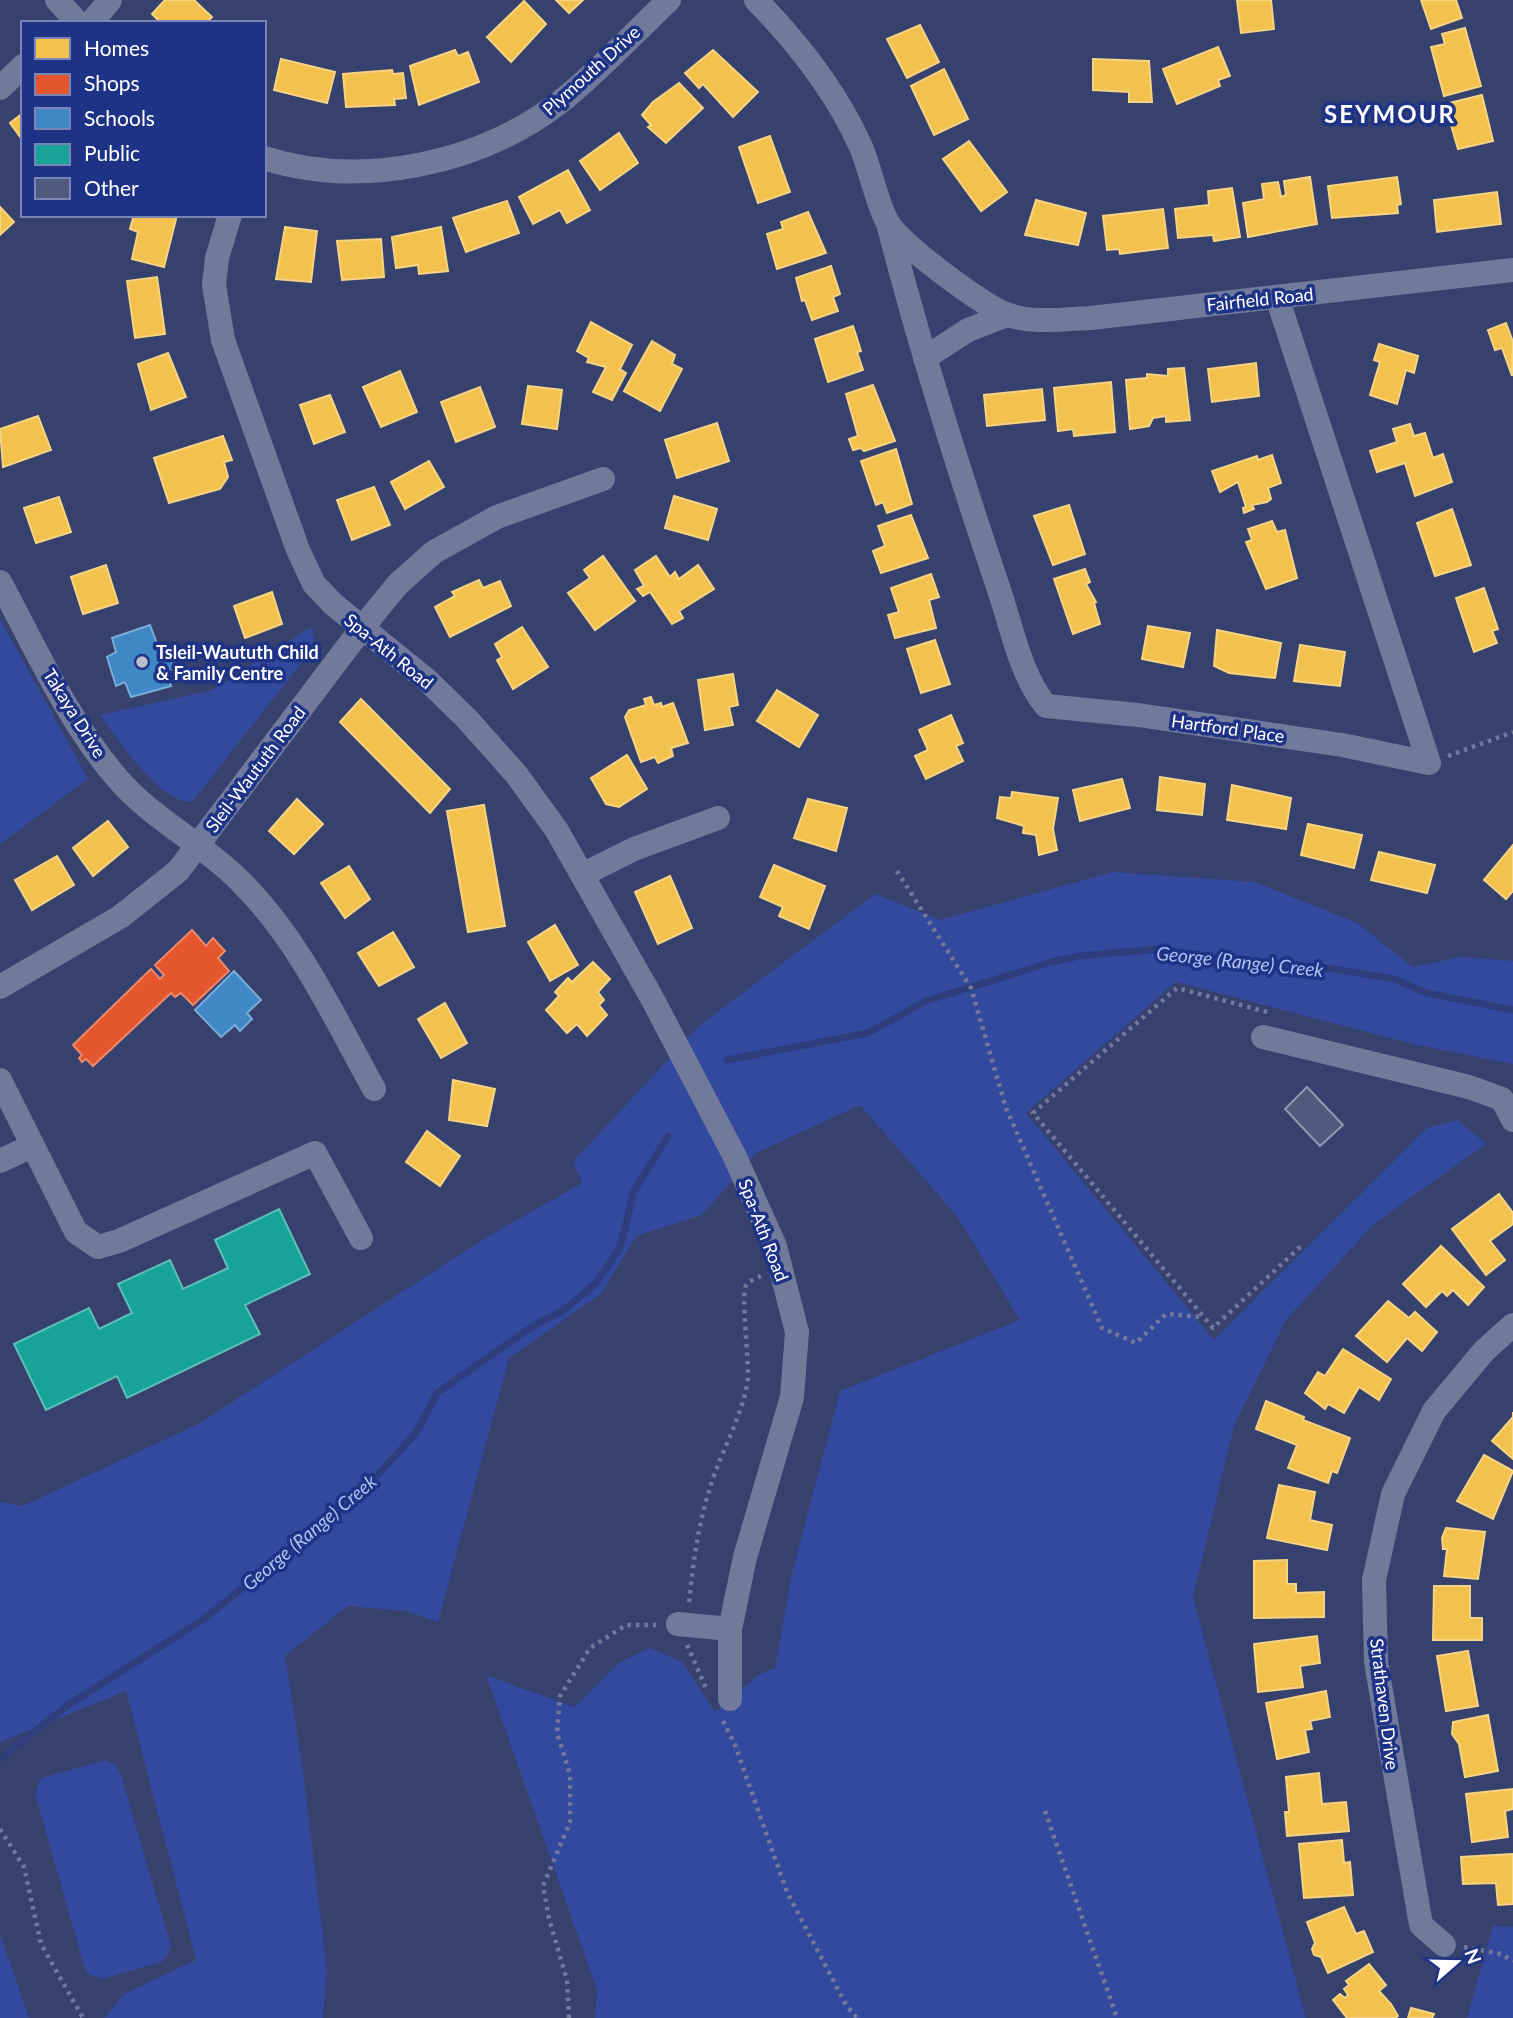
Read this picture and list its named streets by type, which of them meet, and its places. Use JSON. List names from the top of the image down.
{
  "streets": {
    "street": [
      "Plymouth Drive",
      "Fairfield Road",
      "Spa-Ath Road",
      "Takaya Drive",
      "Hartford Place",
      "Sleil-Waututh Road",
      "Strathaven Drive"
    ]
  },
  "crossings": [
    ["Fairfield Road", "Hartford Place"],
    ["Spa-Ath Road", "Sleil-Waututh Road"],
    ["Takaya Drive", "Sleil-Waututh Road"]
  ],
  "districts": ["SEYMOUR"],
  "water": ["George (Range) Creek"],
  "places": ["Tsleil-Waututh Child & Family Centre"],
  "legend": [
    "Homes",
    "Shops",
    "Schools",
    "Public",
    "Other"
  ],
  "north": "right"
}
